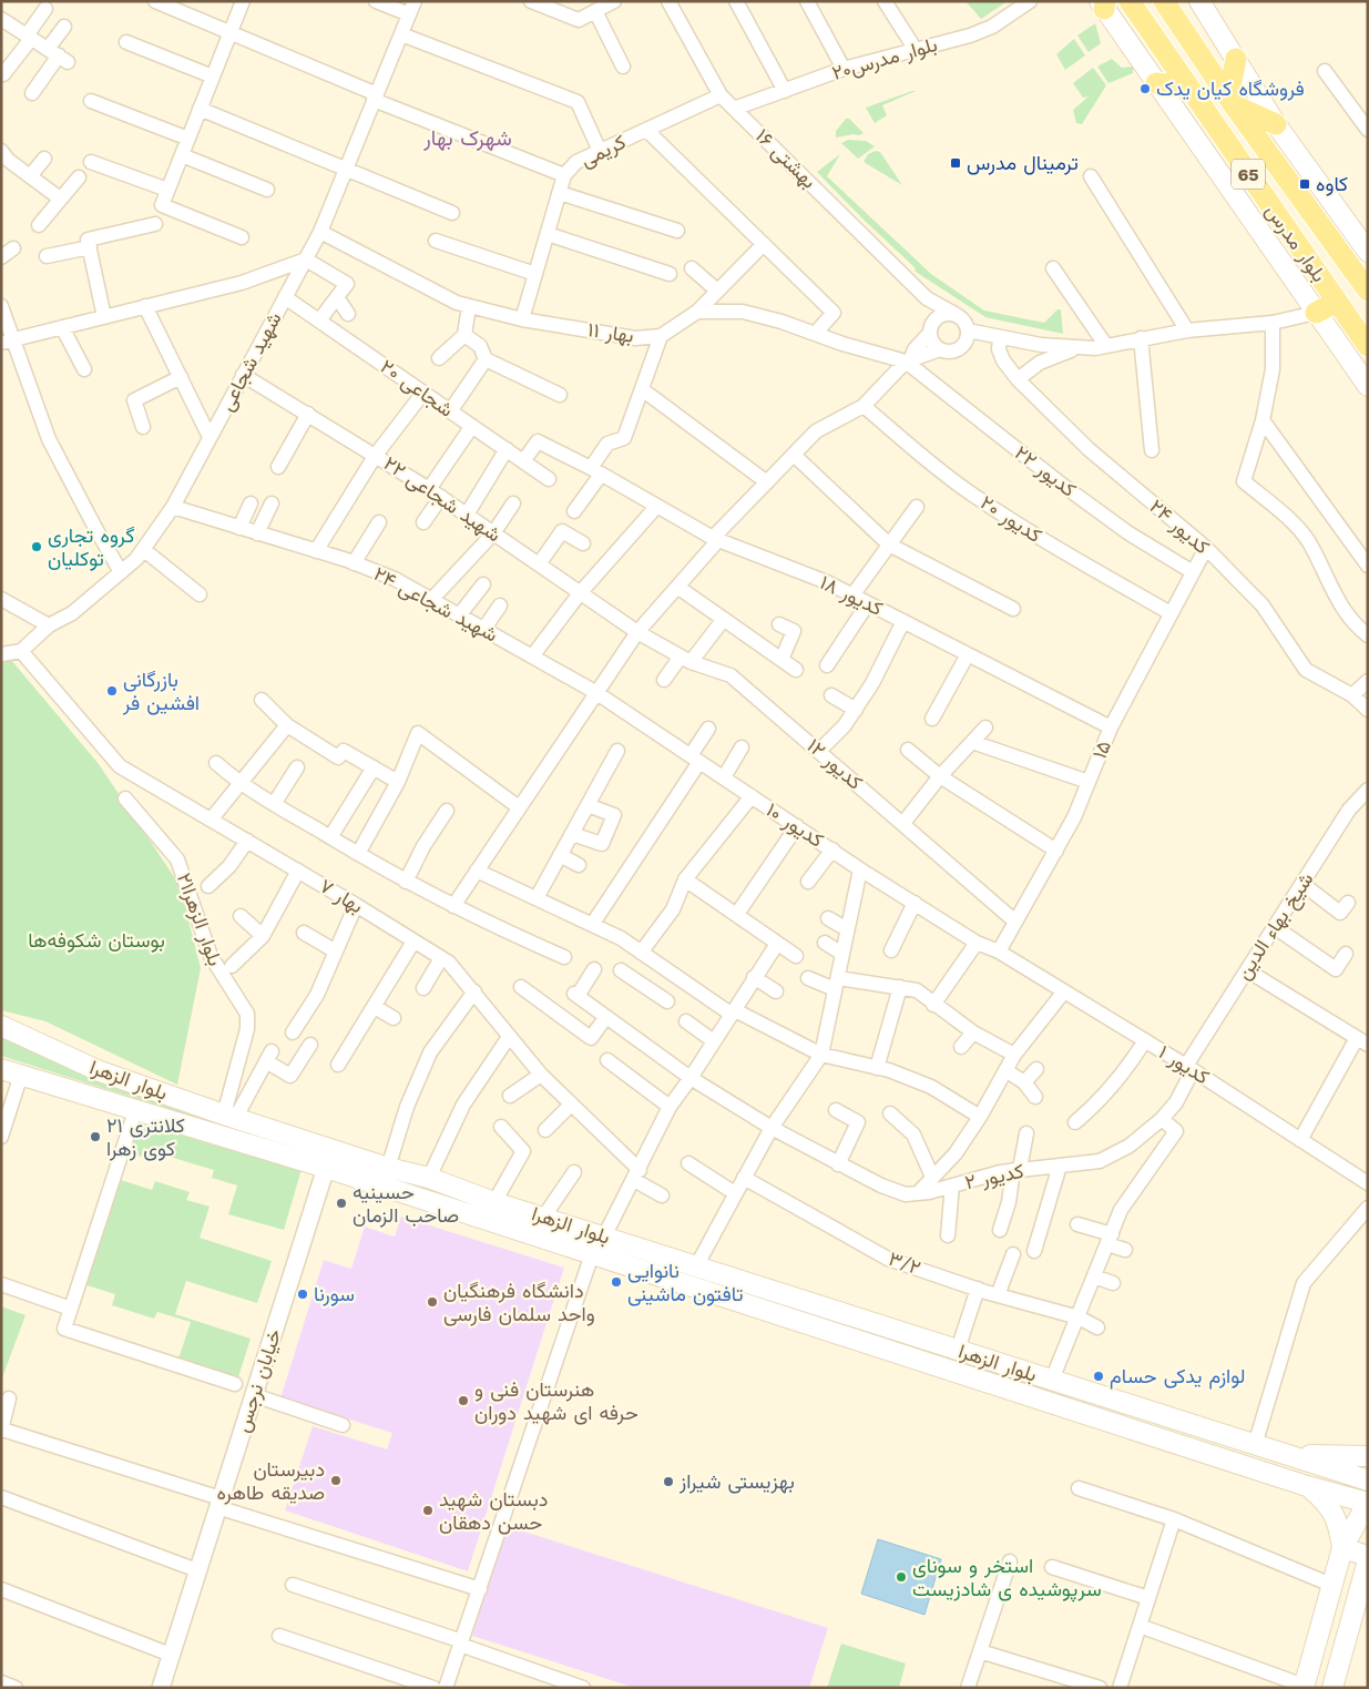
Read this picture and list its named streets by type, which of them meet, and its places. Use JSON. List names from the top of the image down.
{
  "streets": {
    "main road": ["65", "بلوار مدرس", "بلوار الزهرا"],
    "street": [
      "بلوار مدرس۲۰",
      "کریمی",
      "۱۶ بهشتی",
      "بهار ۱۱",
      "شهید شجاعی",
      "شجاعی ۲۰",
      "کدیور ۲۲",
      "شهید شجاعی ۲۲",
      "کدیور ۲۰",
      "کدیور ۲۴",
      "کدیور ۱۸",
      "شهید شجاعی ۲۴",
      "۱۵",
      "کدیور ۱۲",
      "کدیور ۱۰",
      "بهار ۷",
      "بلوار الزهرا۲۱",
      "شیخ بهاء الدین",
      "کدیور ۱",
      "۲ کدیور",
      "۳/۲",
      "خیابان نرجس"
    ]
  },
  "crossings": [
    ["بلوار مدرس۲۰", "۱۶ بهشتی"],
    ["کریمی", "۱۶ بهشتی"],
    ["کریمی", "بهار ۱۱"],
    ["بهار ۱۱", "شهید شجاعی"],
    ["شهید شجاعی", "شجاعی ۲۰"],
    ["شهید شجاعی", "شهید شجاعی ۲۲"],
    ["شهید شجاعی", "شهید شجاعی ۲۴"],
    ["شهید شجاعی", "بهار ۷"],
    ["شجاعی ۲۰", "کدیور ۱۸"],
    ["کدیور ۲۲", "۱۵"],
    ["شهید شجاعی ۲۲", "کدیور ۱۲"],
    ["کدیور ۲۰", "۱۵"],
    ["کدیور ۲۴", "۱۵"],
    ["کدیور ۱۸", "۱۵"],
    ["شهید شجاعی ۲۴", "کدیور ۱۰"],
    ["۱۵", "کدیور ۱۲"],
    ["۱۵", "کدیور ۱۰"],
    ["۱۵", "کدیور ۱"],
    ["کدیور ۱۰", "کدیور ۱"],
    ["بلوار الزهرا۲۱", "بلوار الزهرا"],
    ["شیخ بهاء الدین", "کدیور ۱"],
    ["شیخ بهاء الدین", "۲ کدیور"],
    ["کدیور ۱", "۲ کدیور"],
    ["بلوار الزهرا", "خیابان نرجس"]
  ],
  "districts": ["شهرک بهار"],
  "parks": ["بوستان شکوفه‌ها"],
  "places": {
    "other": [
      "فروشگاه کیان یدک",
      "گروه تجاری توکلیان",
      "بازرگانی افشین فر",
      "کلانتری ۲۱ کوی زهرا",
      "حسینیه صاحب الزمان",
      "نانوایی تافتون ماشینی",
      "سورنا",
      "دانشگاه فرهنگیان واحد سلمان فارسی",
      "لوازم یدکی حسام",
      "هنرستان فنی و حرفه ای شهید دوران",
      "دبیرستان صدیقه طاهره",
      "بهزیستی شیراز",
      "دبستان شهید حسن دهقان",
      "استخر و سونای سرپوشیده ی شادزیست"
    ],
    "transit": ["ترمینال مدرس", "کاوه"]
  }
}
